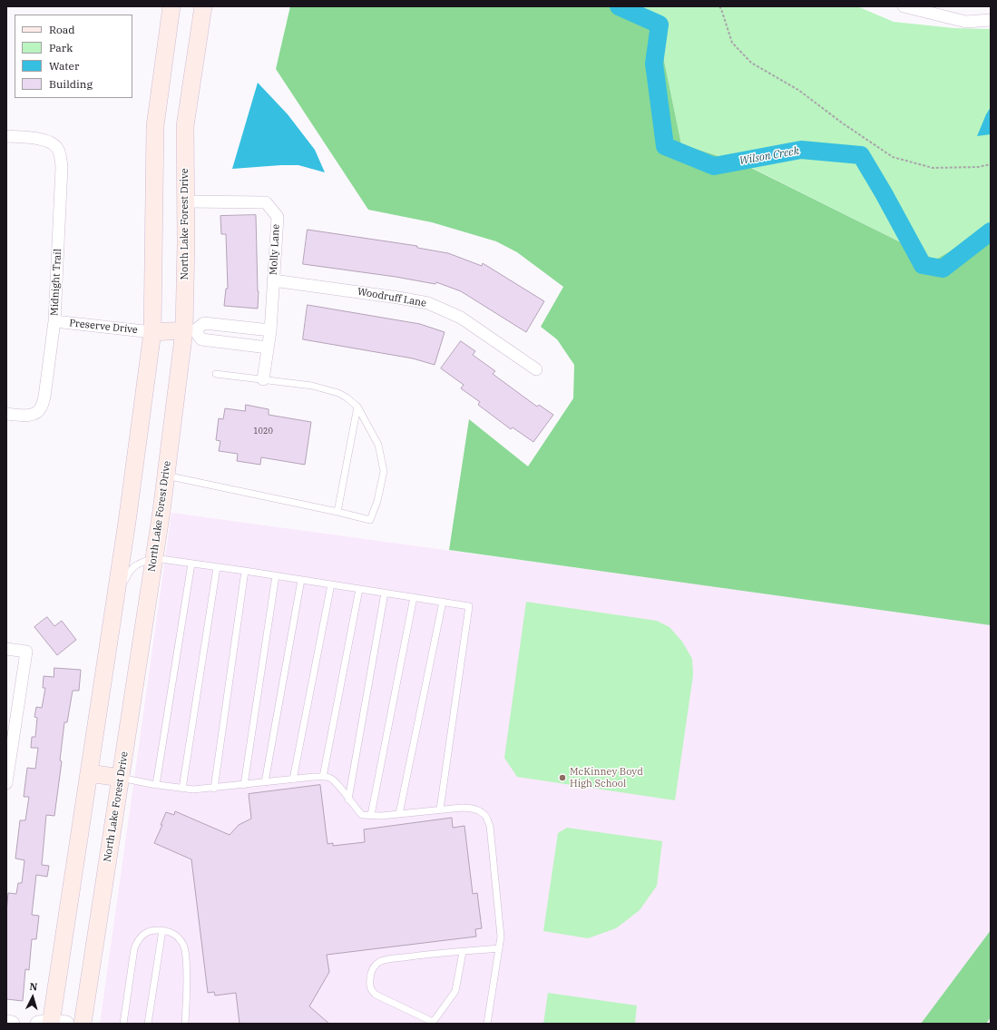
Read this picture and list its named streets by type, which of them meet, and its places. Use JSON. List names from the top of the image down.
{
  "streets": {
    "main road": ["North Lake Forest Drive"],
    "street": [
      "Molly Lane",
      "Midnight Trail",
      "Woodruff Lane",
      "Preserve Drive"
    ]
  },
  "crossings": [
    ["North Lake Forest Drive", "Molly Lane"],
    ["Molly Lane", "Woodruff Lane"],
    ["Midnight Trail", "Preserve Drive"]
  ],
  "water": ["Wilson Creek"],
  "places": ["McKinney Boyd High School"],
  "house_numbers": ["1020"],
  "legend": [
    "Road",
    "Park",
    "Water",
    "Building"
  ],
  "north": "top"
}
